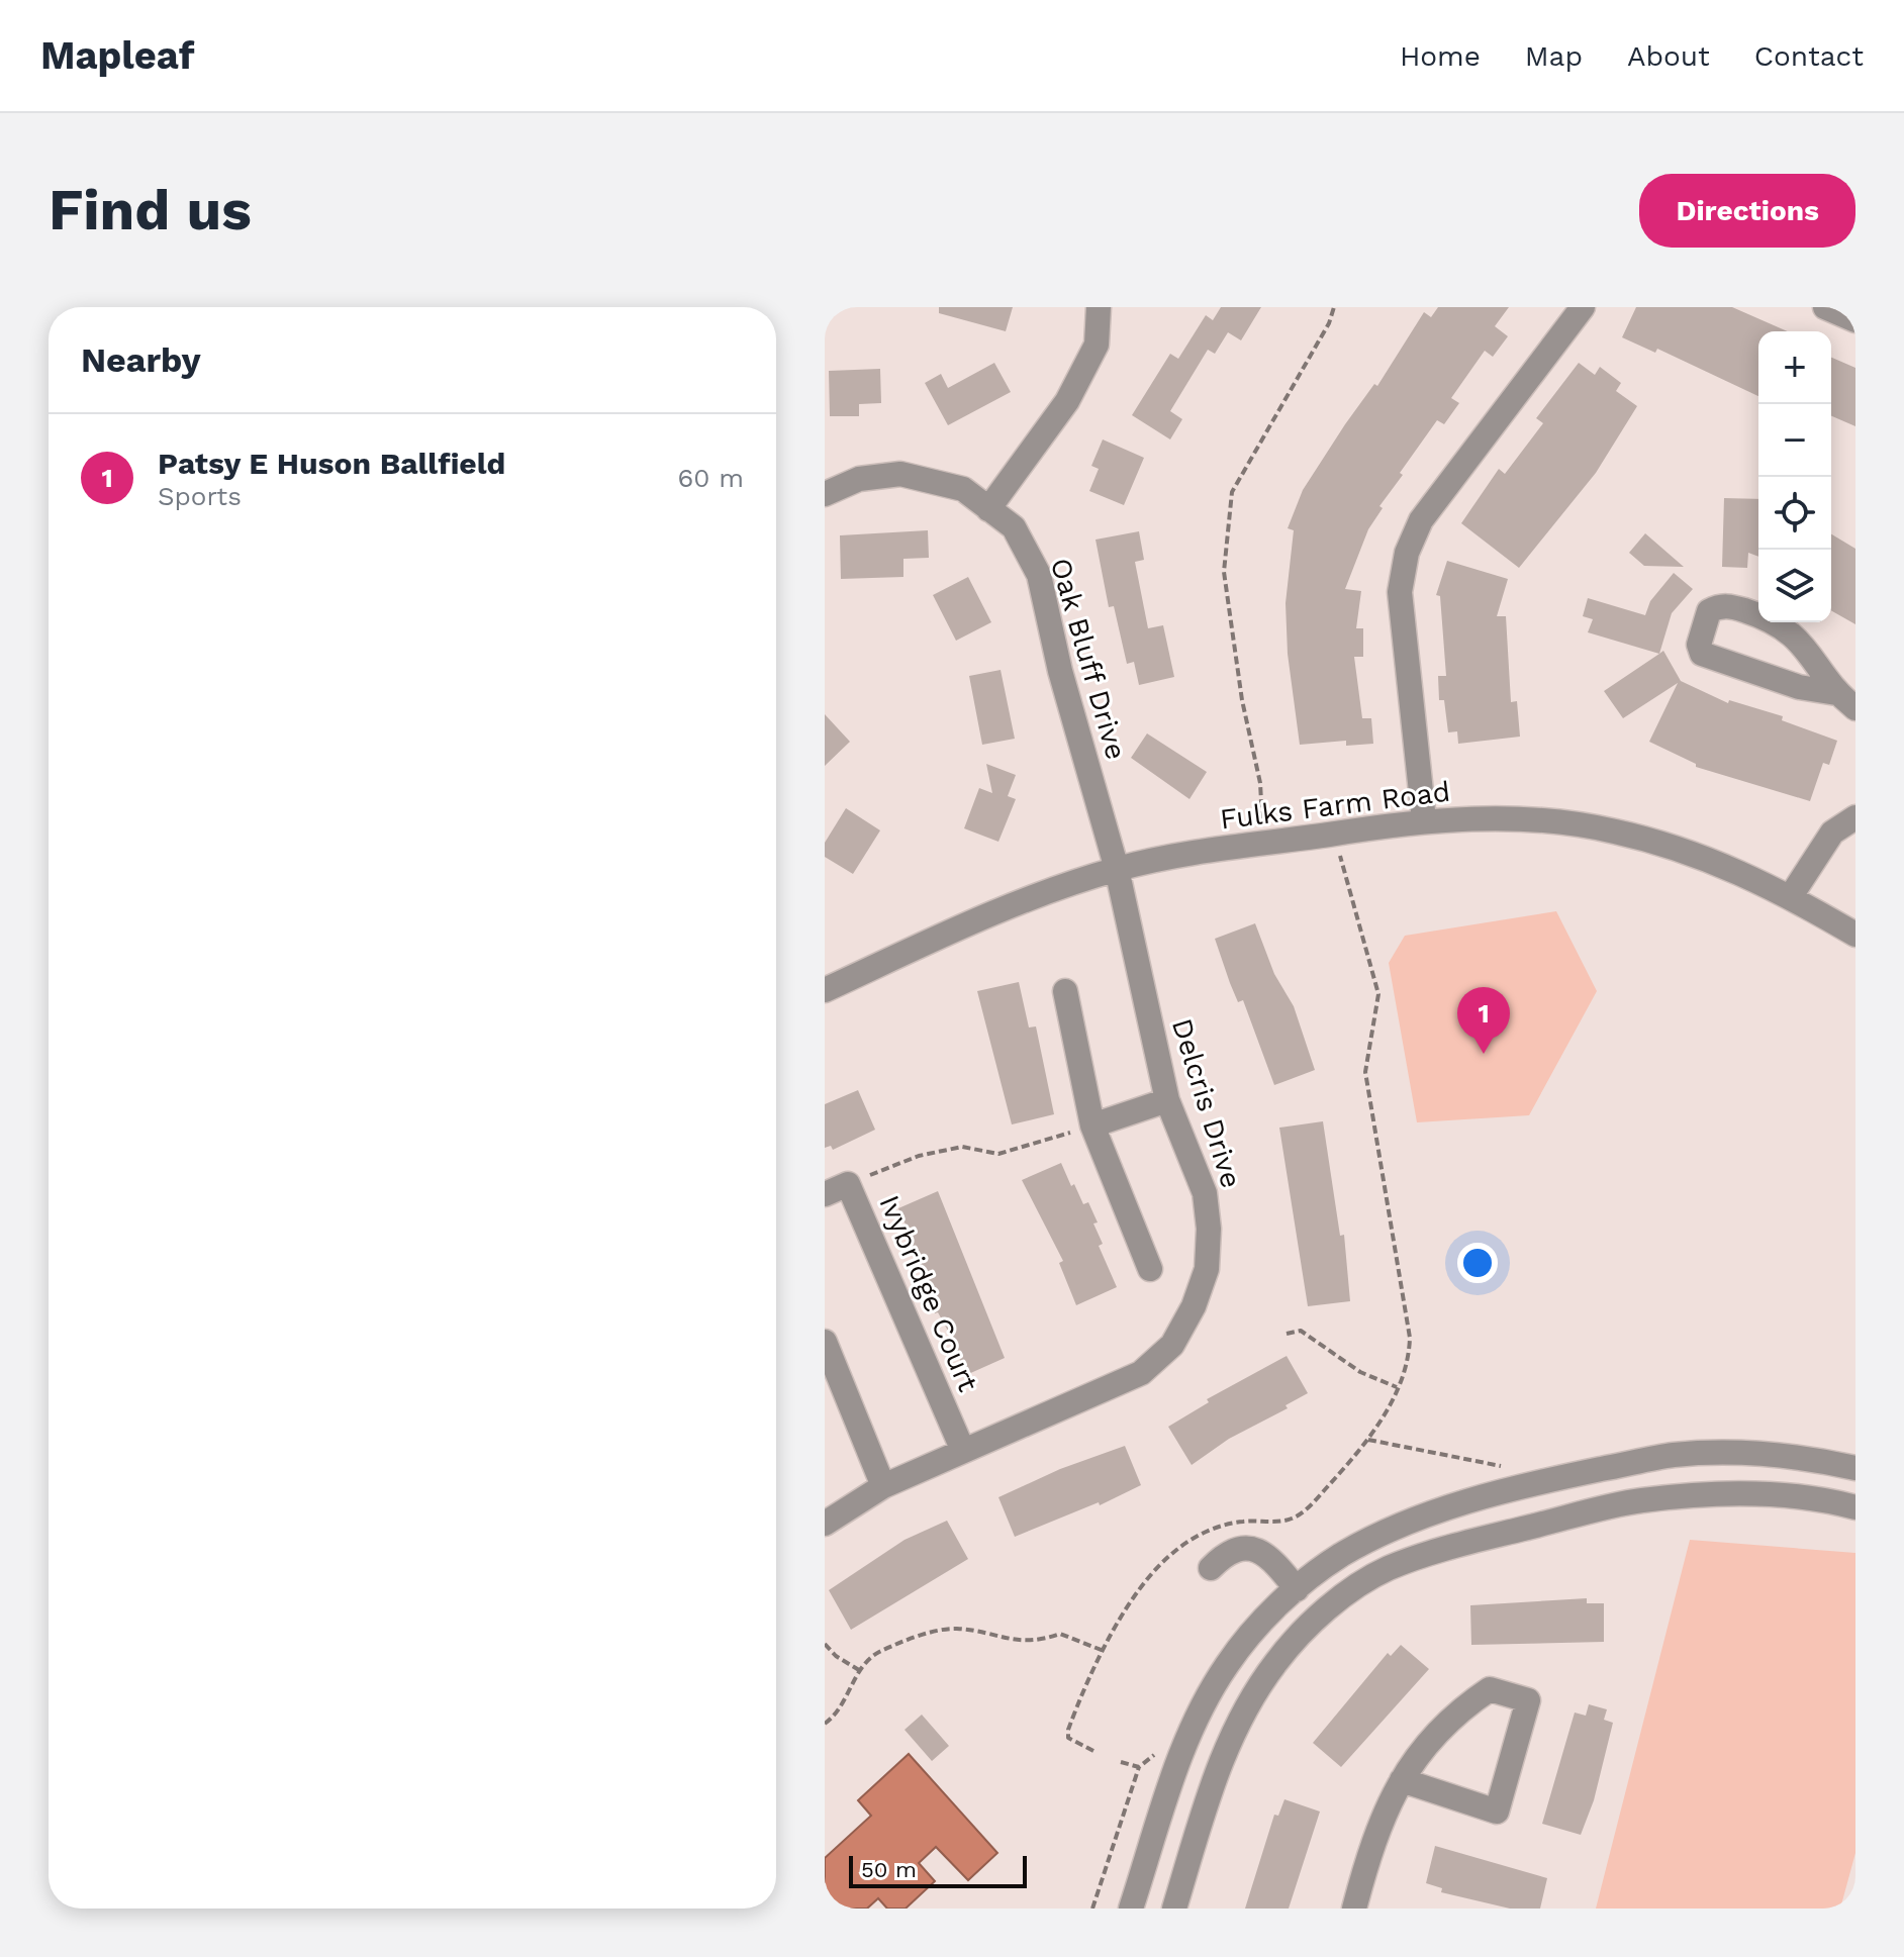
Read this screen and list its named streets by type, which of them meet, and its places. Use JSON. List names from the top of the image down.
{
  "streets": {
    "street": [
      "Oak Bluff Drive",
      "Fulks Farm Road",
      "Delcris Drive",
      "Ivybridge Court"
    ]
  },
  "crossings": [
    ["Oak Bluff Drive", "Fulks Farm Road"],
    ["Oak Bluff Drive", "Delcris Drive"],
    ["Fulks Farm Road", "Delcris Drive"],
    ["Delcris Drive", "Ivybridge Court"]
  ],
  "scale_bar": "50 m",
  "page": {
    "header": "Mapleaf",
    "nav": [
      "Home",
      "Map",
      "About",
      "Contact"
    ],
    "buttons": "Directions",
    "title": "Find us",
    "heading": "Nearby",
    "map_buttons": ["+", "−"],
    "list": [
      {
        "mark": "1",
        "name": "Patsy E Huson Ballfield",
        "note": "Sports",
        "value": "60 m"
      }
    ],
    "pins": "1",
    "scale": "50 m"
  }
}
